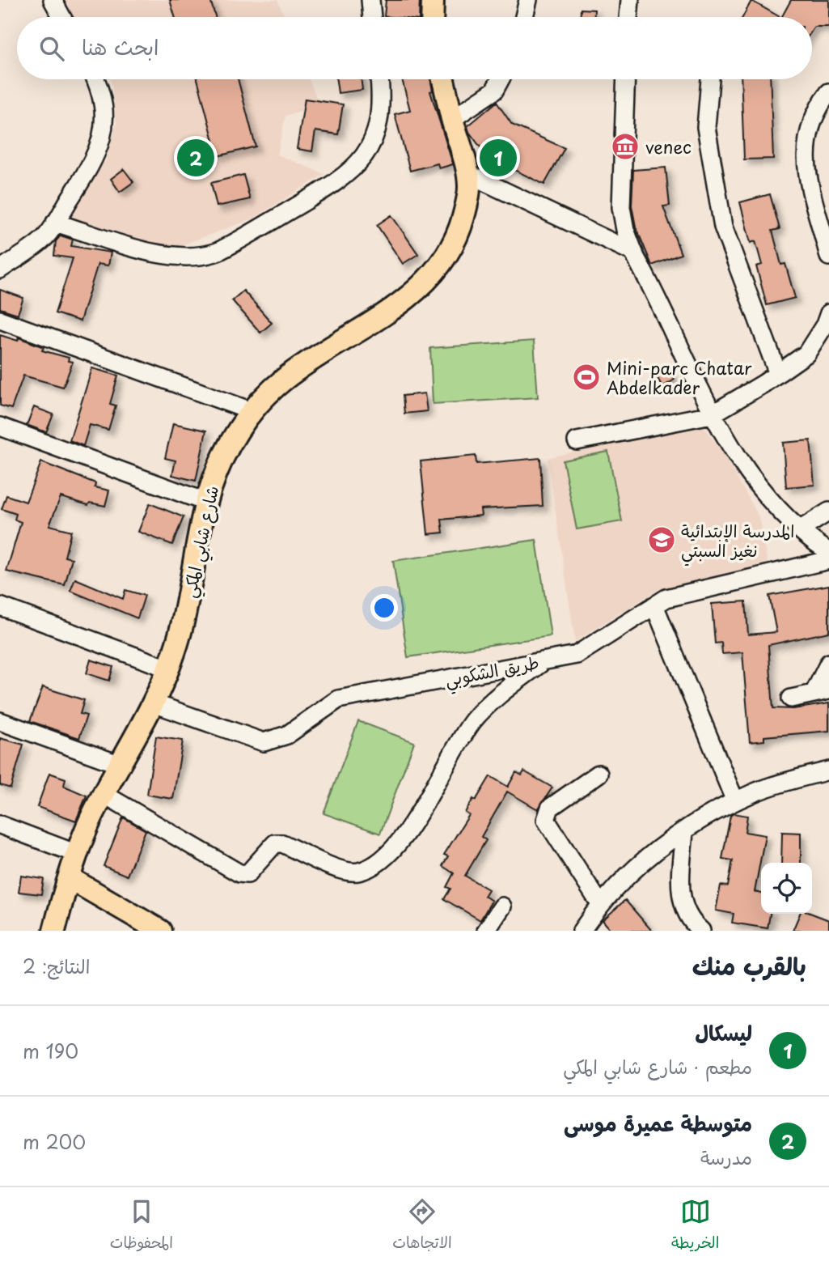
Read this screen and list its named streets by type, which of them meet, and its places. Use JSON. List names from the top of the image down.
{
  "streets": {
    "main road": ["شارع شابي المكي"],
    "street": ["طريق الشكوبي"]
  },
  "crossings": [
    ["شارع شابي المكي", "طريق الشكوبي"]
  ],
  "places": {
    "museum": ["venec"],
    "sports": ["Mini-parc Chatar Abdelkader"],
    "school or university": ["المدرسة الإبتدائية نغيز السبتي"]
  },
  "page": {
    "search": "ابحث هنا",
    "pins": ["1", "2"],
    "heading": ["بالقرب منك", "النتائج: 2"],
    "list": [
      {
        "mark": "1",
        "name": "ليسكال",
        "note": "مطعم · شارع شابي المكي",
        "value": "190 m"
      },
      {
        "mark": "2",
        "name": "متوسطة عميرة موسى",
        "note": "مدرسة",
        "value": "200 m"
      }
    ],
    "nav": ["الخريطة", "الاتجاهات", "المحفوظات"]
  }
}
